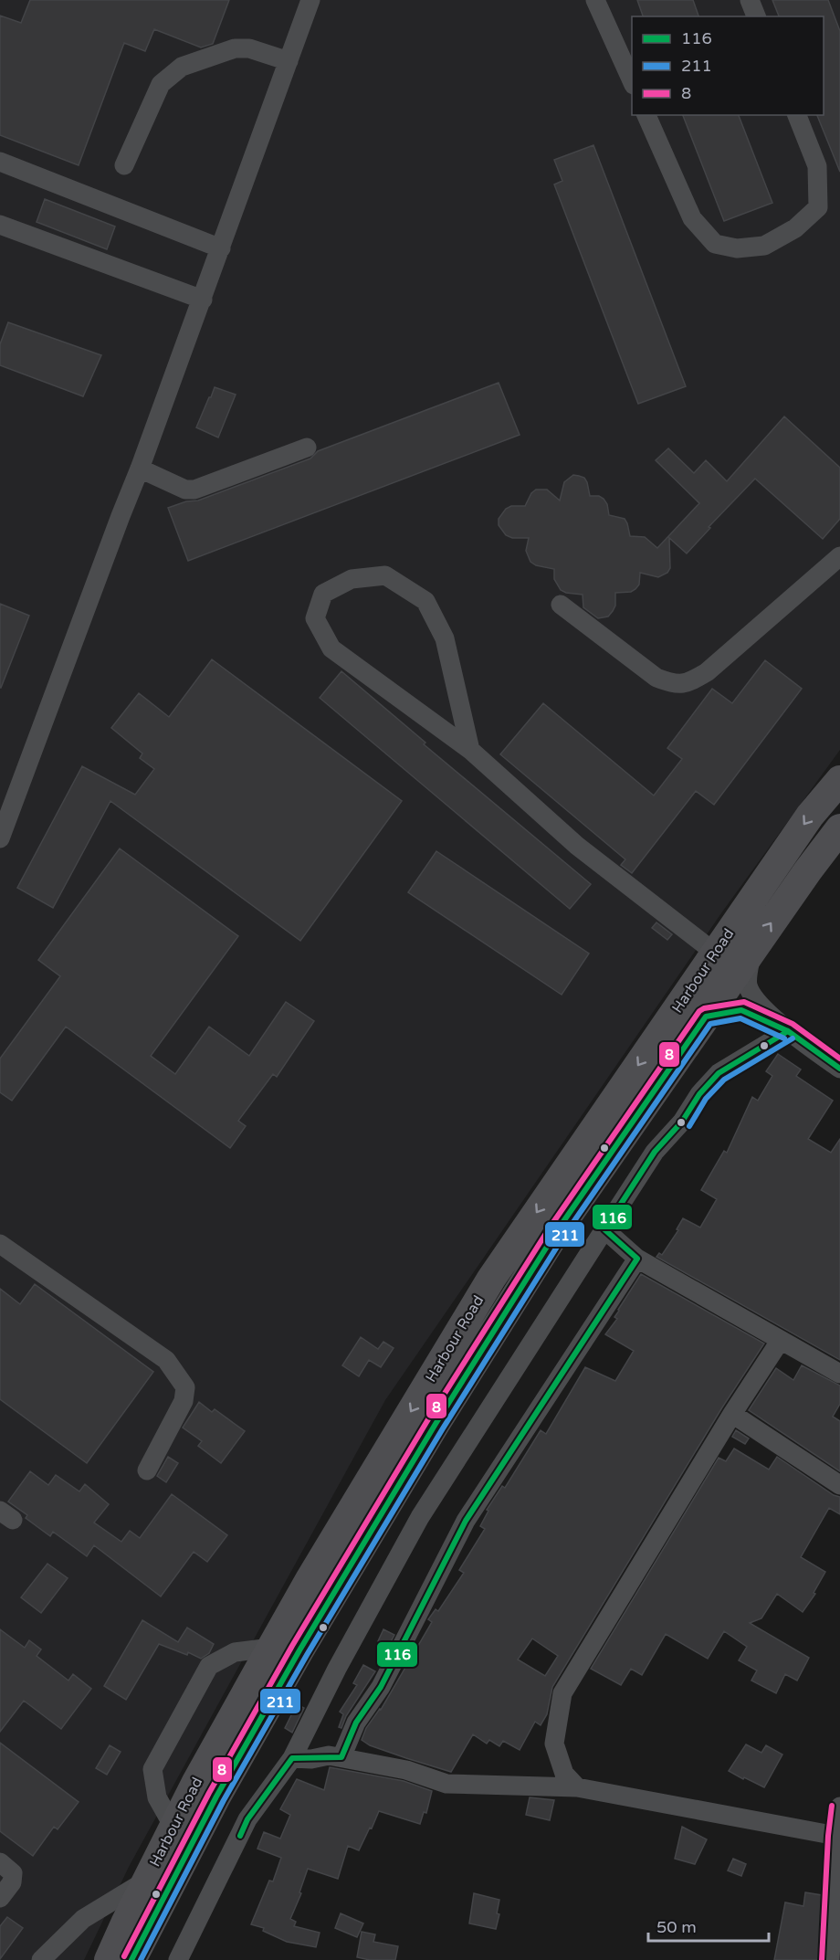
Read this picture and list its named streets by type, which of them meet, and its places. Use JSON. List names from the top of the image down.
{
  "streets": {
    "highway": ["Harbour Road"]
  },
  "lines": ["transit line 8", "transit line 116", "transit line 211"],
  "legend": ["116", "211", "8"],
  "scale_bar": "50 m"
}
